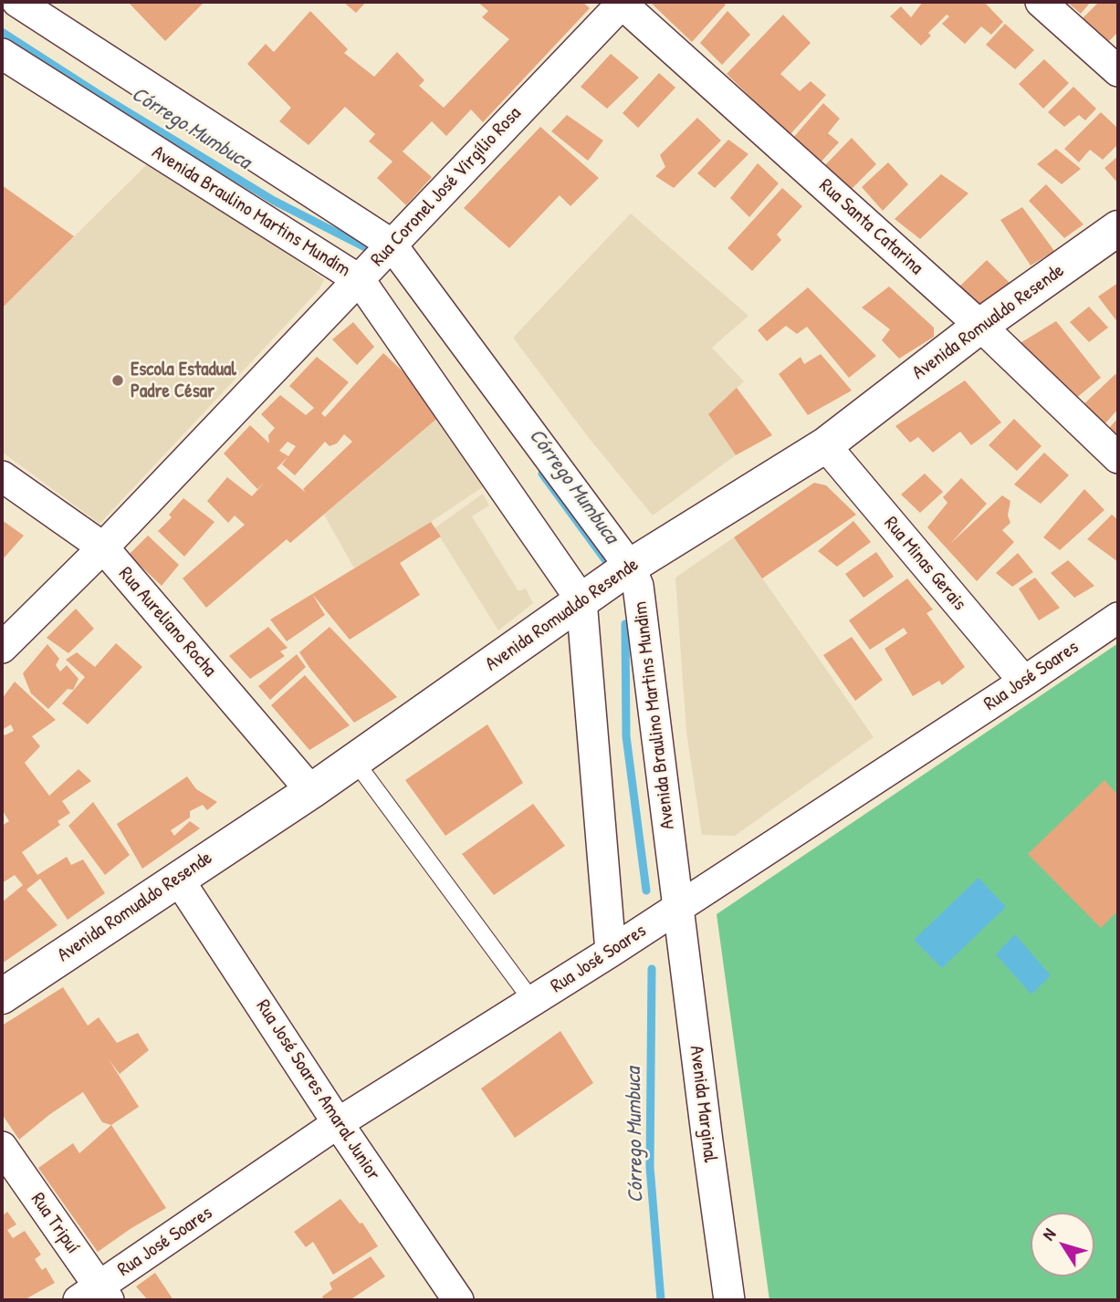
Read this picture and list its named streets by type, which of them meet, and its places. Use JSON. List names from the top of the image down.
{
  "streets": {
    "street": [
      "Rua Coronel José Virgílio Rosa",
      "Avenida Braulino Martins Mundim",
      "Rua Santa Catarina",
      "Avenida Romualdo Resende",
      "Rua Minas Gerais",
      "Rua Aureliano Rocha",
      "Rua José Soares",
      "Rua José Soares Amaral Junior",
      "Avenida Marginal",
      "Rua Tripuí"
    ]
  },
  "crossings": [
    ["Rua Coronel José Virgílio Rosa", "Avenida Braulino Martins Mundim"],
    ["Rua Coronel José Virgílio Rosa", "Rua Santa Catarina"],
    ["Rua Coronel José Virgílio Rosa", "Rua Aureliano Rocha"],
    ["Avenida Braulino Martins Mundim", "Avenida Romualdo Resende"],
    ["Avenida Braulino Martins Mundim", "Rua José Soares"],
    ["Avenida Braulino Martins Mundim", "Avenida Marginal"],
    ["Rua Santa Catarina", "Avenida Romualdo Resende"],
    ["Avenida Romualdo Resende", "Rua Minas Gerais"],
    ["Avenida Romualdo Resende", "Rua Aureliano Rocha"],
    ["Avenida Romualdo Resende", "Rua José Soares Amaral Junior"],
    ["Rua Minas Gerais", "Rua José Soares"],
    ["Rua José Soares", "Rua José Soares Amaral Junior"],
    ["Rua José Soares", "Avenida Marginal"],
    ["Rua José Soares", "Rua Tripuí"]
  ],
  "water": ["Córrego Mumbuca"],
  "places": ["Escola Estadual Padre César"],
  "north": "top left"
}
